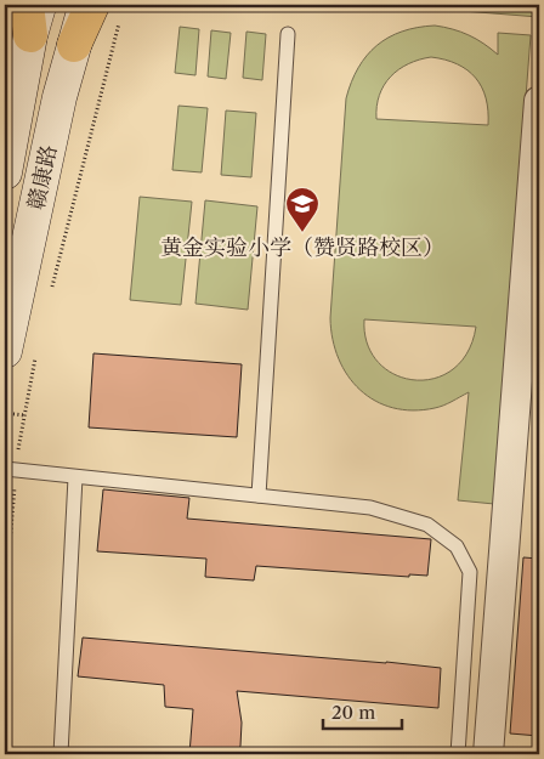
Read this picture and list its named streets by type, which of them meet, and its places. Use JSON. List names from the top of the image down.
{
  "streets": {
    "main road": ["赣康路"]
  },
  "places": {
    "school or university": ["黄金实验小学（赞贤路校区）"]
  },
  "scale_bar": "20 m"
}
